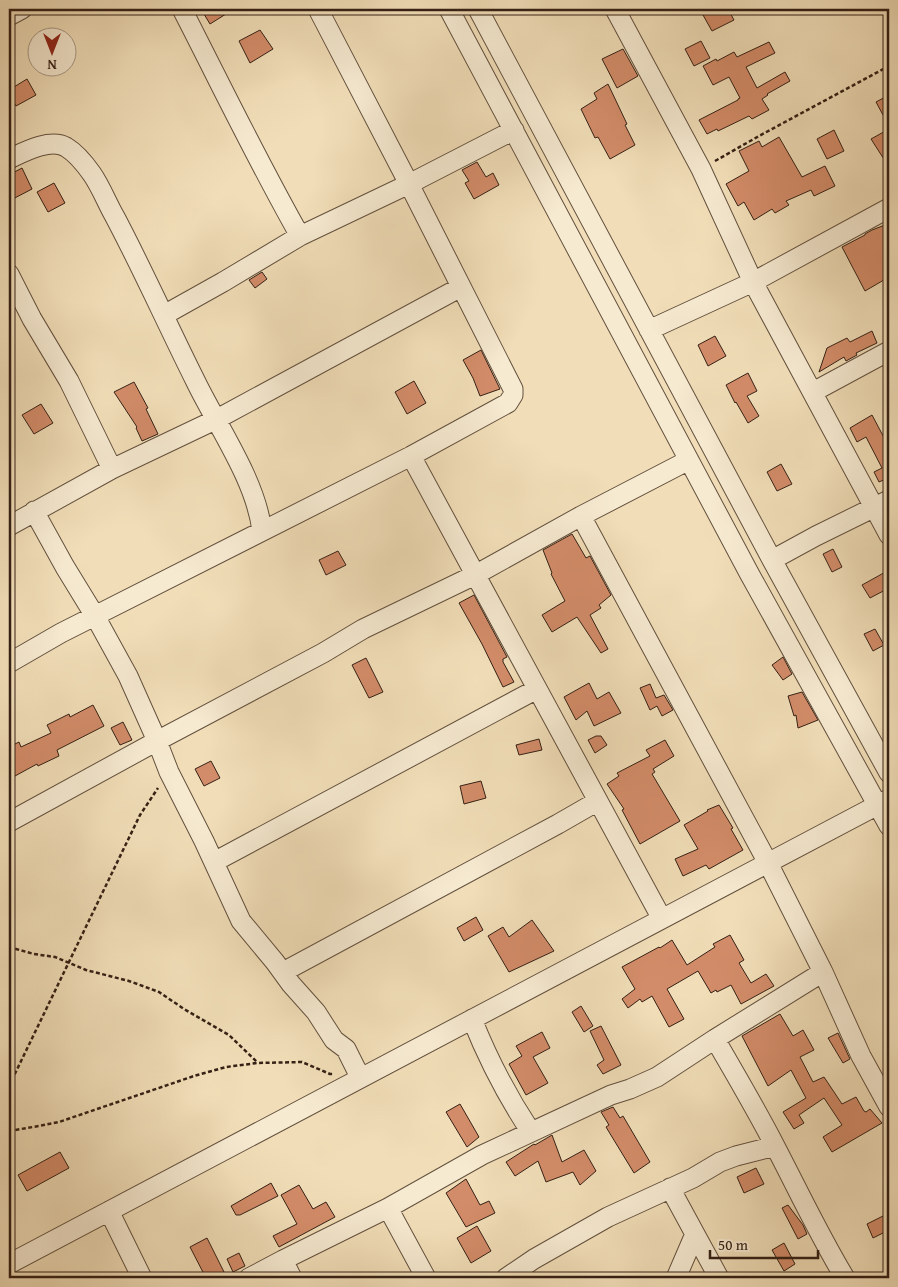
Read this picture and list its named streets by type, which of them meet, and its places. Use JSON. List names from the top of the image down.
{
  "scale_bar": "50 m",
  "north": "bottom"
}
